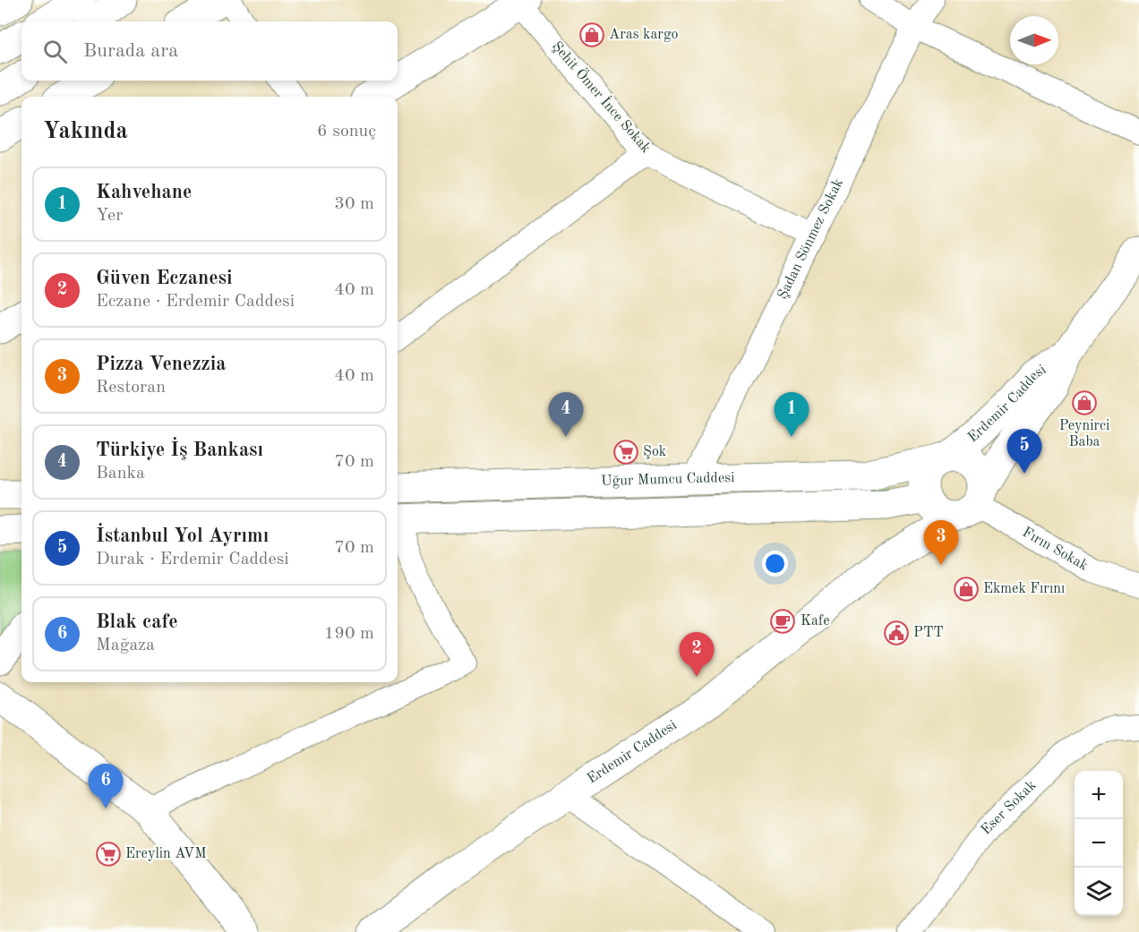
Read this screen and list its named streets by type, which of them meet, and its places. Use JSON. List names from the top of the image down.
{
  "streets": {
    "main road": ["Erdemir Caddesi", "Uğur Mumcu Caddesi"],
    "street": [
      "Şehit Ömer İnce Sokak",
      "Şadan Sönmez Sokak",
      "Fırın Sokak",
      "Eser Sokak"
    ]
  },
  "crossings": [
    ["Şehit Ömer İnce Sokak", "Şadan Sönmez Sokak"],
    ["Şadan Sönmez Sokak", "Uğur Mumcu Caddesi"],
    ["Erdemir Caddesi", "Uğur Mumcu Caddesi"],
    ["Erdemir Caddesi", "Fırın Sokak"]
  ],
  "places": {
    "shop": ["Aras kargo", "Peynirci Baba", "Ekmek Fırını"],
    "supermarket": ["Şok", "Ereylin AVM"],
    "cafe": ["Kafe"],
    "public building": ["PTT"]
  },
  "north": "right",
  "page": {
    "search": "Burada ara",
    "heading": ["Yakında", "6 sonuç"],
    "list": [
      {
        "mark": "1",
        "name": "Kahvehane",
        "note": "Yer",
        "value": "30 m"
      },
      {
        "mark": "2",
        "name": "Güven Eczanesi",
        "note": "Eczane · Erdemir Caddesi",
        "value": "40 m"
      },
      {
        "mark": "3",
        "name": "Pizza Venezzia",
        "note": "Restoran",
        "value": "40 m"
      },
      {
        "mark": "4",
        "name": "Türkiye İş Bankası",
        "note": "Banka",
        "value": "70 m"
      },
      {
        "mark": "5",
        "name": "İstanbul Yol Ayrımı",
        "note": "Durak · Erdemir Caddesi",
        "value": "70 m"
      },
      {
        "mark": "6",
        "name": "Blak cafe",
        "note": "Mağaza",
        "value": "190 m"
      }
    ],
    "pins": [
      "1",
      "4",
      "5",
      "3",
      "2",
      "6"
    ],
    "map_buttons": ["+", "−"]
  }
}
